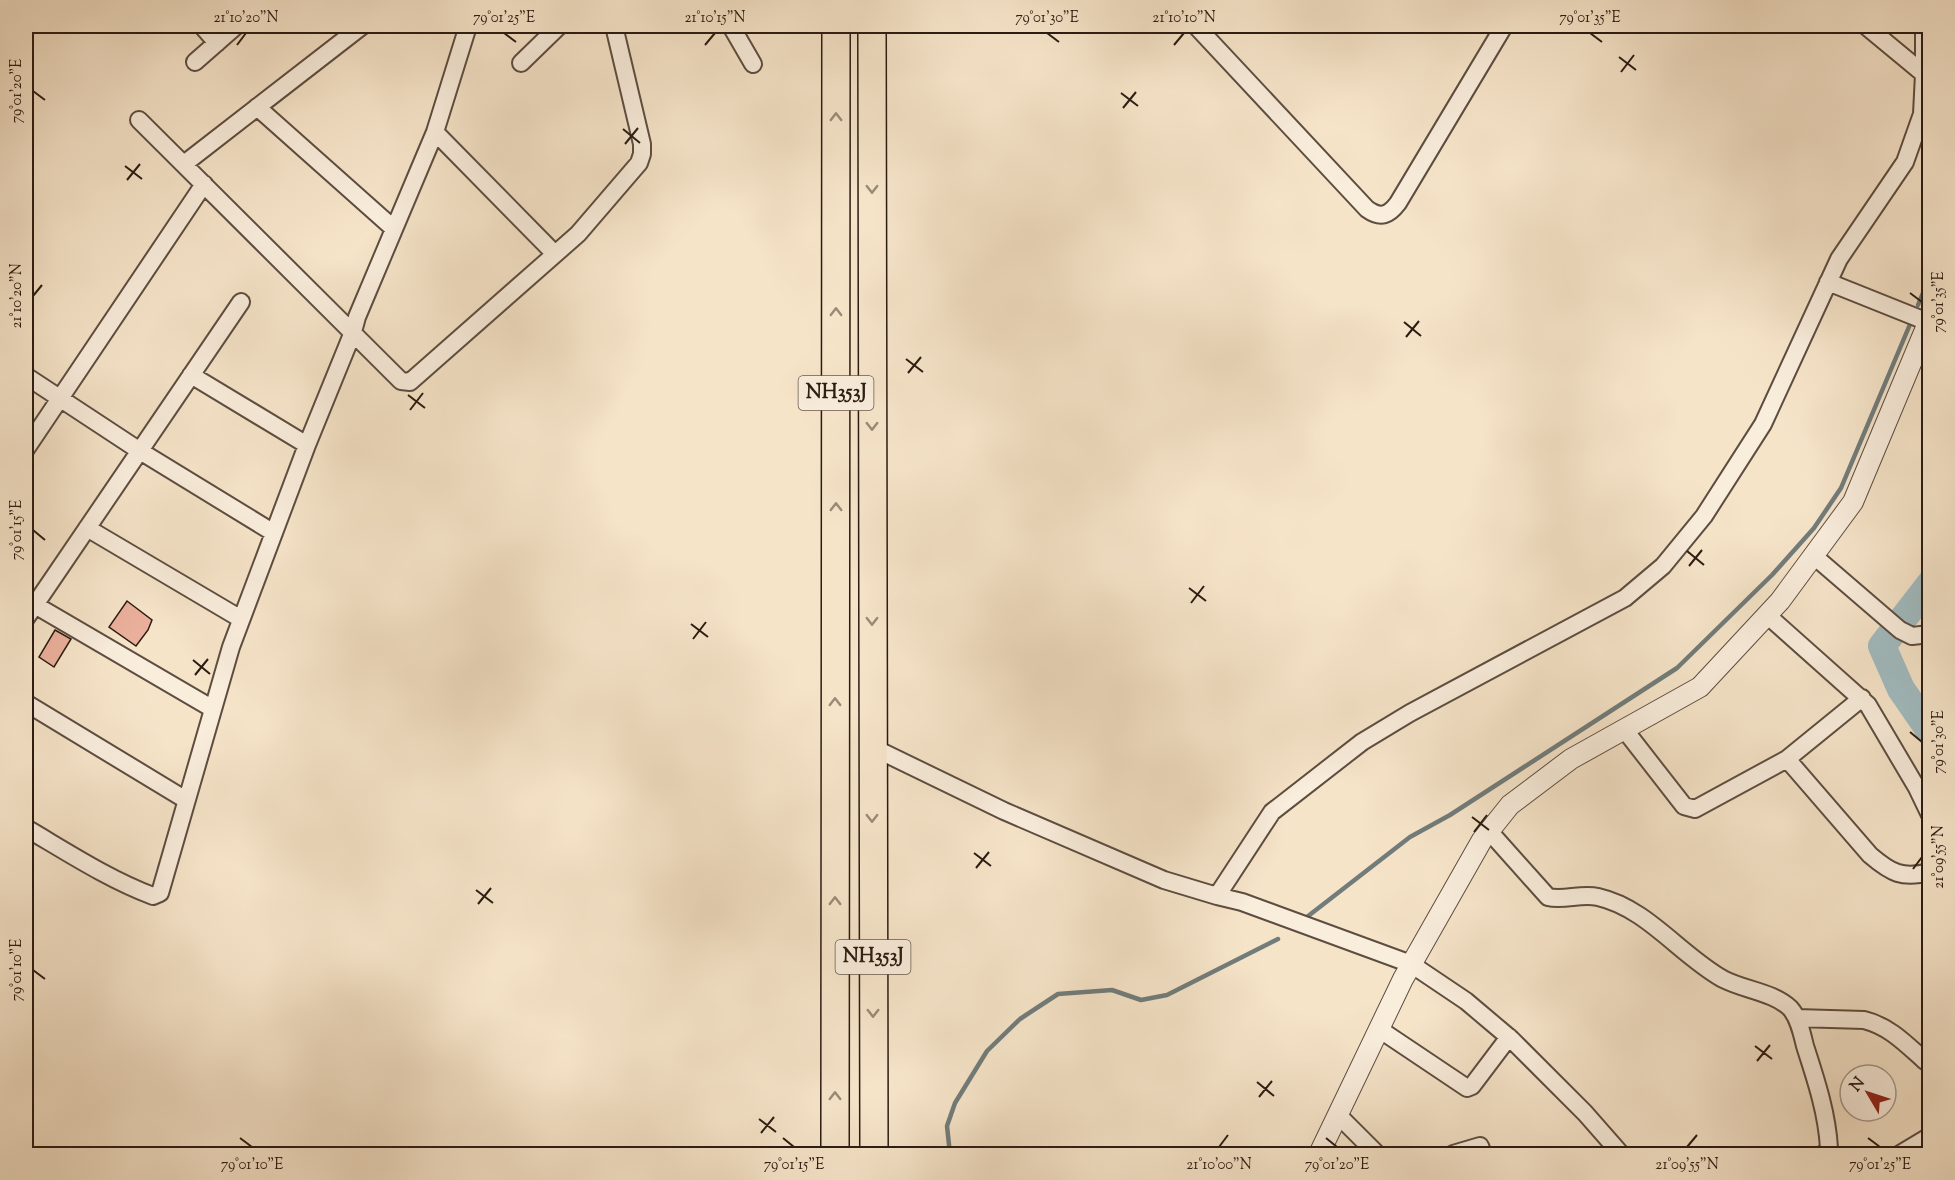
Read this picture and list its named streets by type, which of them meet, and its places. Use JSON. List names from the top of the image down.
{
  "streets": {
    "highway": ["NH353J"]
  },
  "north": "top left",
  "coordinates": [
    "21°10'20\"N",
    "79°01'25\"E",
    "21°10'15\"N",
    "79°01'30\"E",
    "21°10'10\"N",
    "79°01'35\"E",
    "79°01'20\"E",
    "79°01'15\"E",
    "21°09'55\"N",
    "79°01'10\"E",
    "21°10'00\"N"
  ]
}
